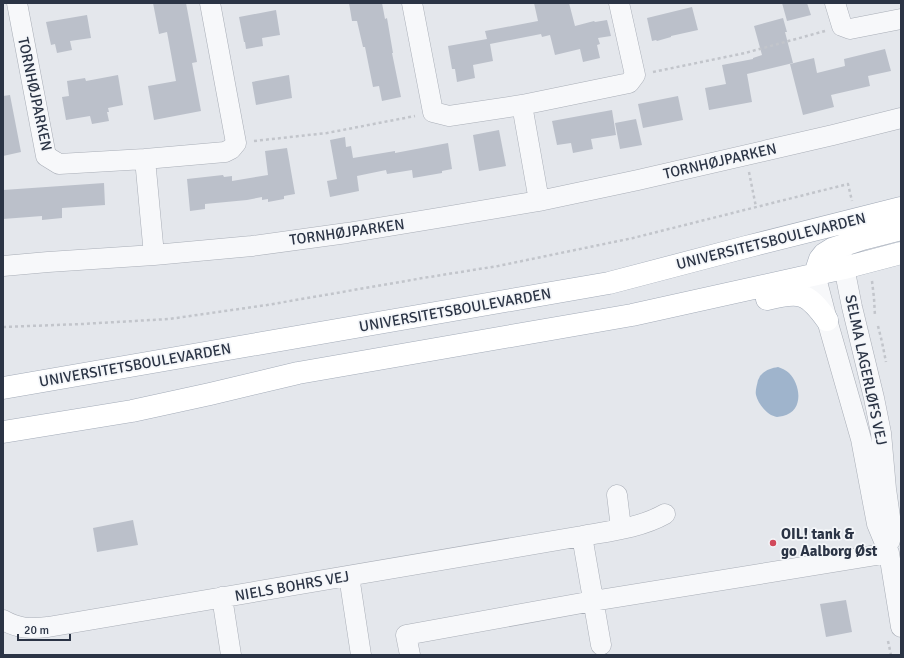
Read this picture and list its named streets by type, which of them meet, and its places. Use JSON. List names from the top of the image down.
{
  "streets": {
    "main road": ["UNIVERSITETSBOULEVARDEN"],
    "street": ["TORNHØJPARKEN", "SELMA LAGERLØFS VEJ", "NIELS BOHRS VEJ"]
  },
  "places": ["OIL! tank & go Aalborg Øst"],
  "scale_bar": "20 m"
}
